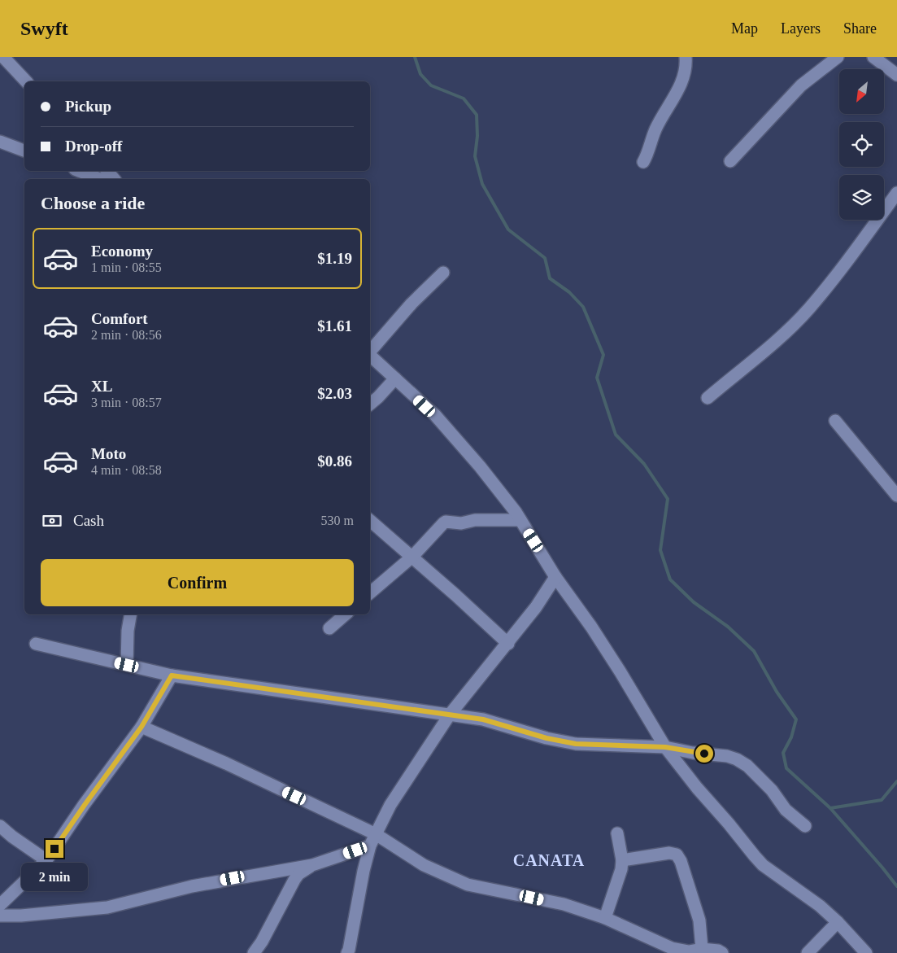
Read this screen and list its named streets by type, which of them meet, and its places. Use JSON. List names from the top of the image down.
{
  "districts": ["CANATA"],
  "north": "bottom left",
  "page": {
    "header": "Swyft",
    "nav": ["Map", "Layers", "Share"],
    "banner": ["Pickup", "Drop-off"],
    "heading": "Choose a ride",
    "list": [
      {
        "name": "Economy",
        "note": "1 min · 08:55",
        "value": "$1.19"
      },
      {
        "name": "Comfort",
        "note": "2 min · 08:56",
        "value": "$1.61"
      },
      {
        "name": "XL",
        "note": "3 min · 08:57",
        "value": "$2.03"
      },
      {
        "name": "Moto",
        "note": "4 min · 08:58",
        "value": "$0.86"
      }
    ],
    "pay": ["Cash", "530 m"],
    "buttons": "Confirm",
    "bubble": "2 min"
  }
}
